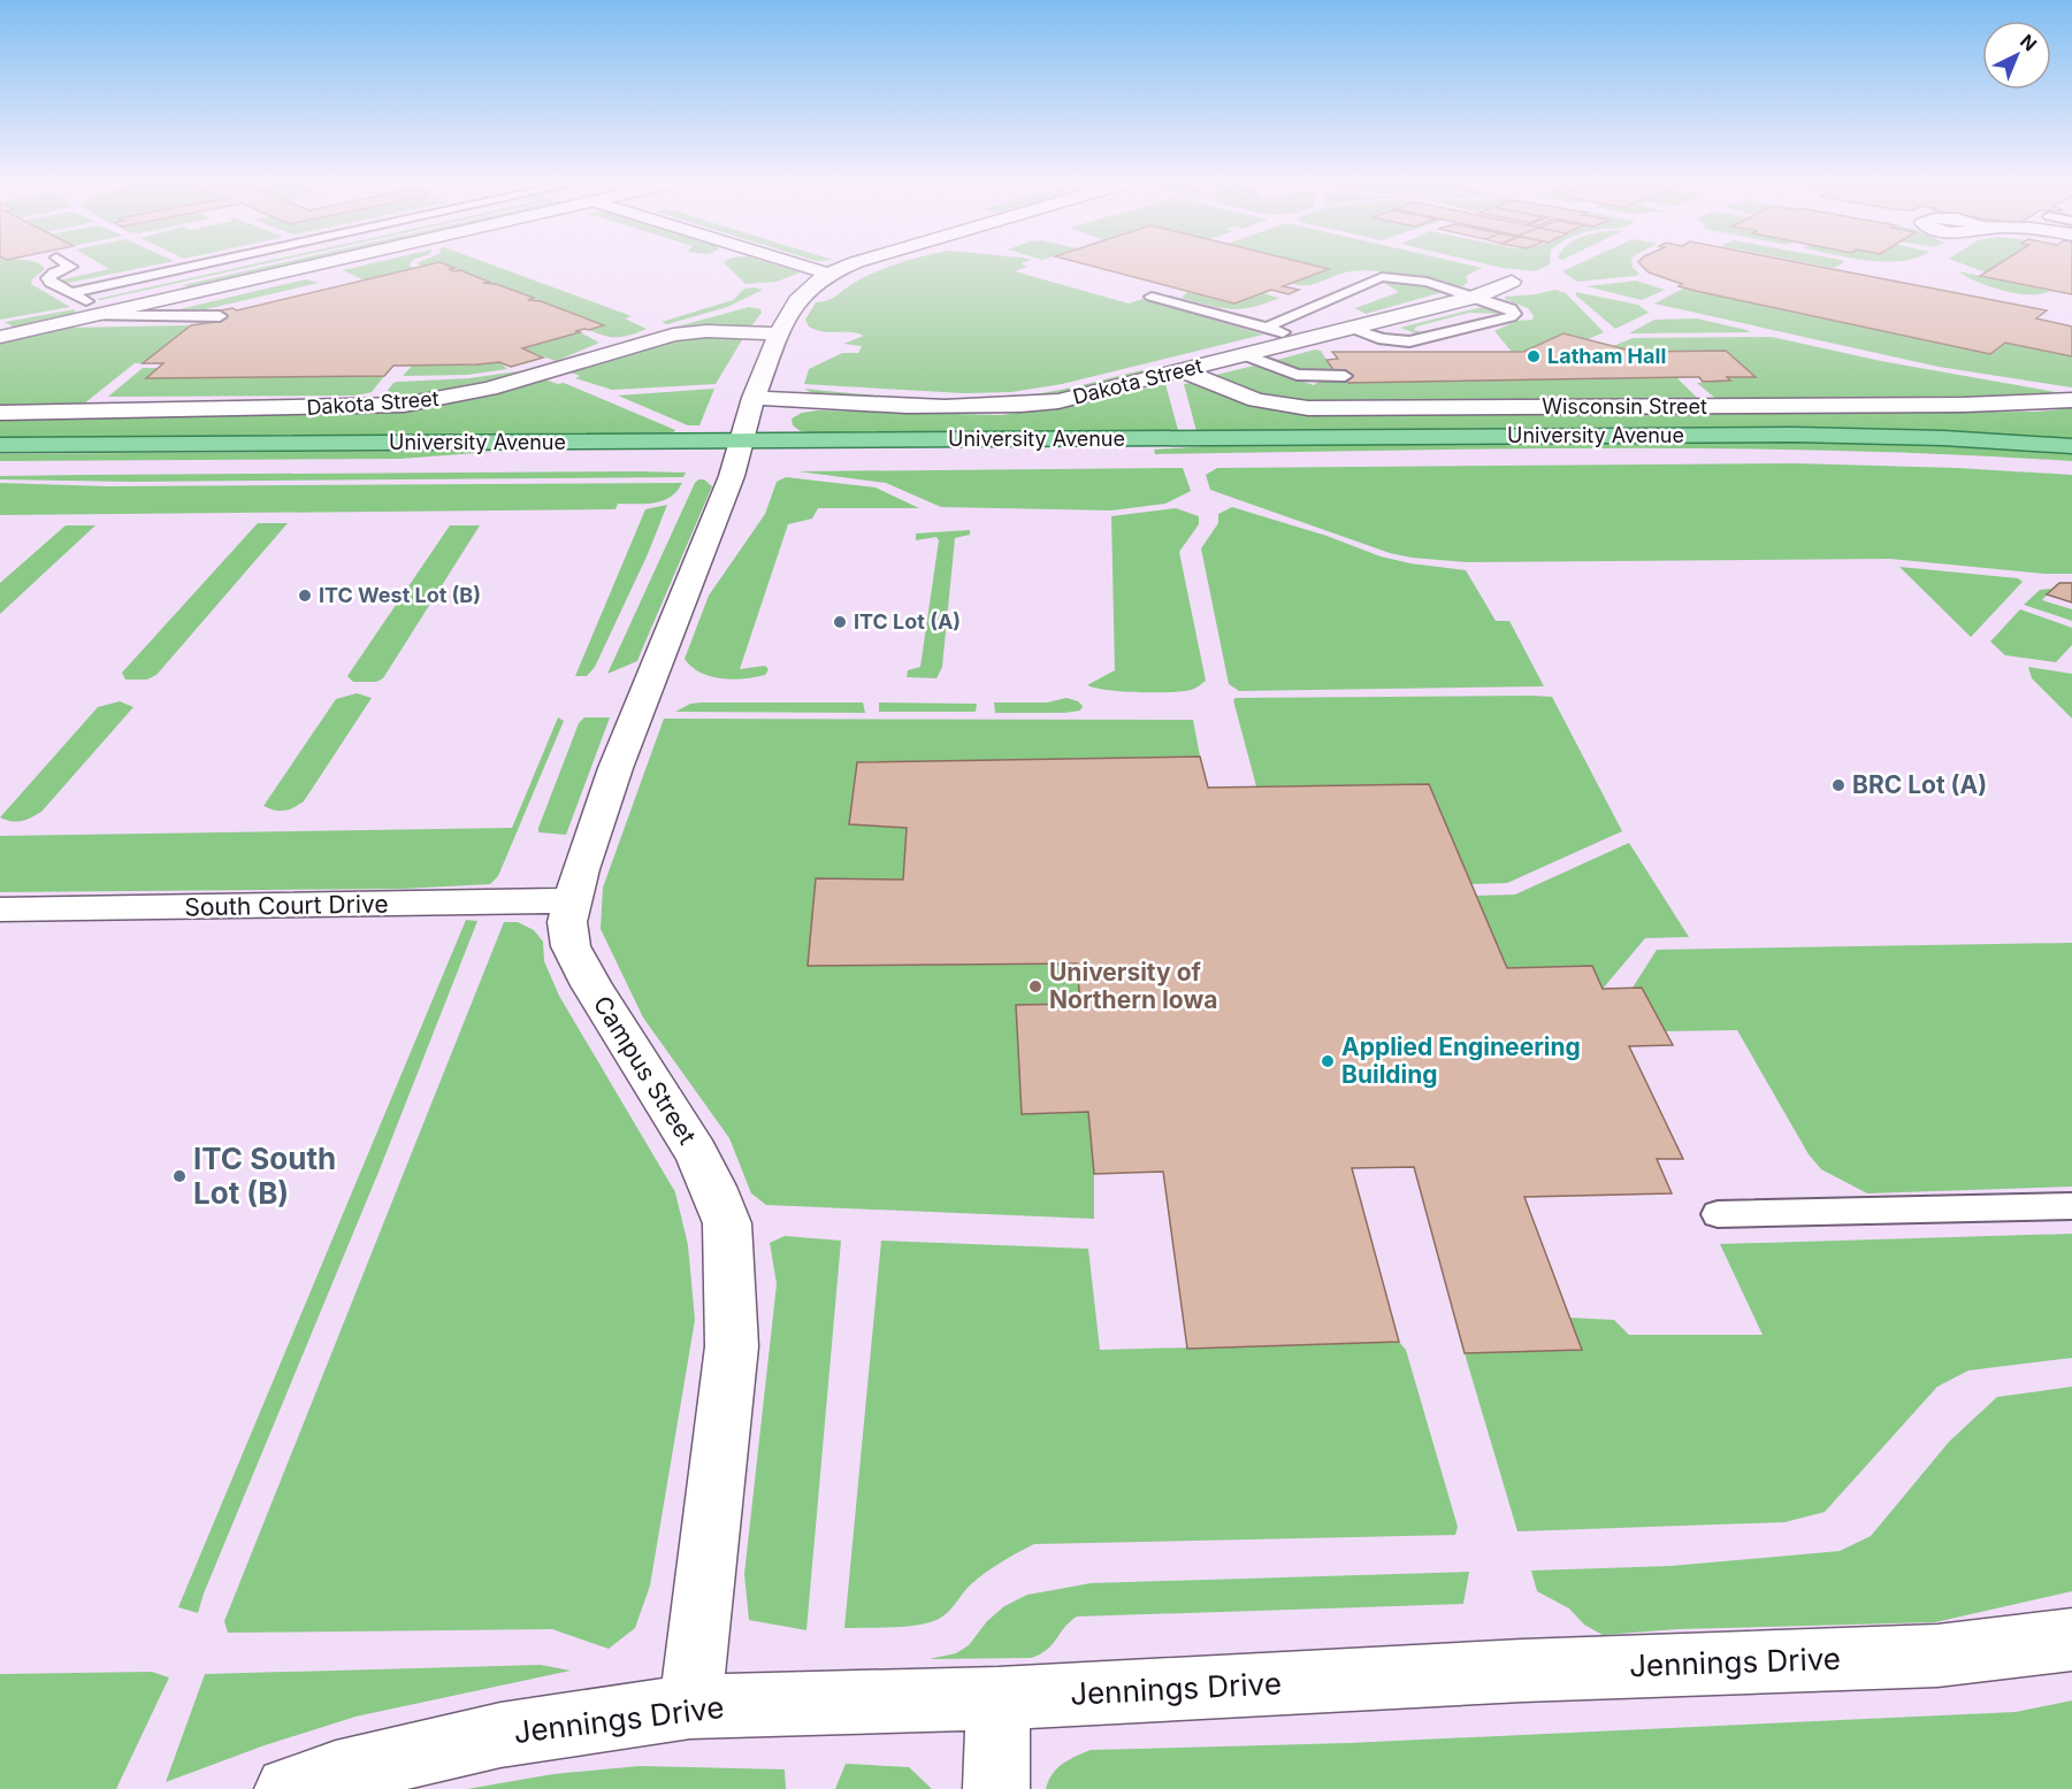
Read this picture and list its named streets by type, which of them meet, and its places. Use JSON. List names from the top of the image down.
{
  "streets": {
    "main road": ["University Avenue"],
    "street": [
      "Dakota Street",
      "Wisconsin Street",
      "South Court Drive",
      "Campus Street",
      "Jennings Drive"
    ]
  },
  "crossings": [
    ["Dakota Street", "Wisconsin Street"],
    ["Dakota Street", "Campus Street"],
    ["University Avenue", "Campus Street"],
    ["South Court Drive", "Campus Street"],
    ["Campus Street", "Jennings Drive"]
  ],
  "places": [
    "Latham Hall",
    "ITC West Lot (B)",
    "ITC Lot (A)",
    "BRC Lot (A)",
    "University of Northern Iowa",
    "Applied Engineering Building",
    "ITC South Lot (B)"
  ],
  "north": "top right"
}
